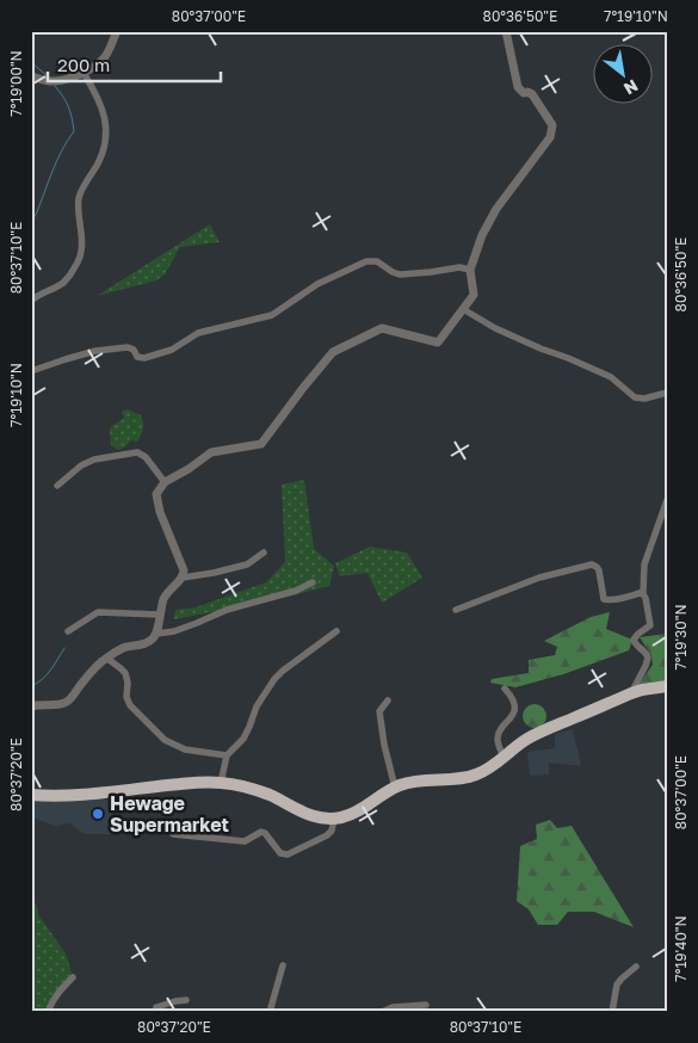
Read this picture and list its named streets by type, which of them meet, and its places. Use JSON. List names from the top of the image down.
{
  "places": ["Hewage Supermarket"],
  "scale_bar": "200 m",
  "north": "bottom right",
  "coordinates": [
    "80°37'00\"E",
    "80°36'50\"E",
    "7°19'10\"N",
    "7°19'00\"N",
    "80°37'10\"E",
    "7°19'30\"N",
    "80°37'20\"E",
    "7°19'40\"N"
  ]
}
